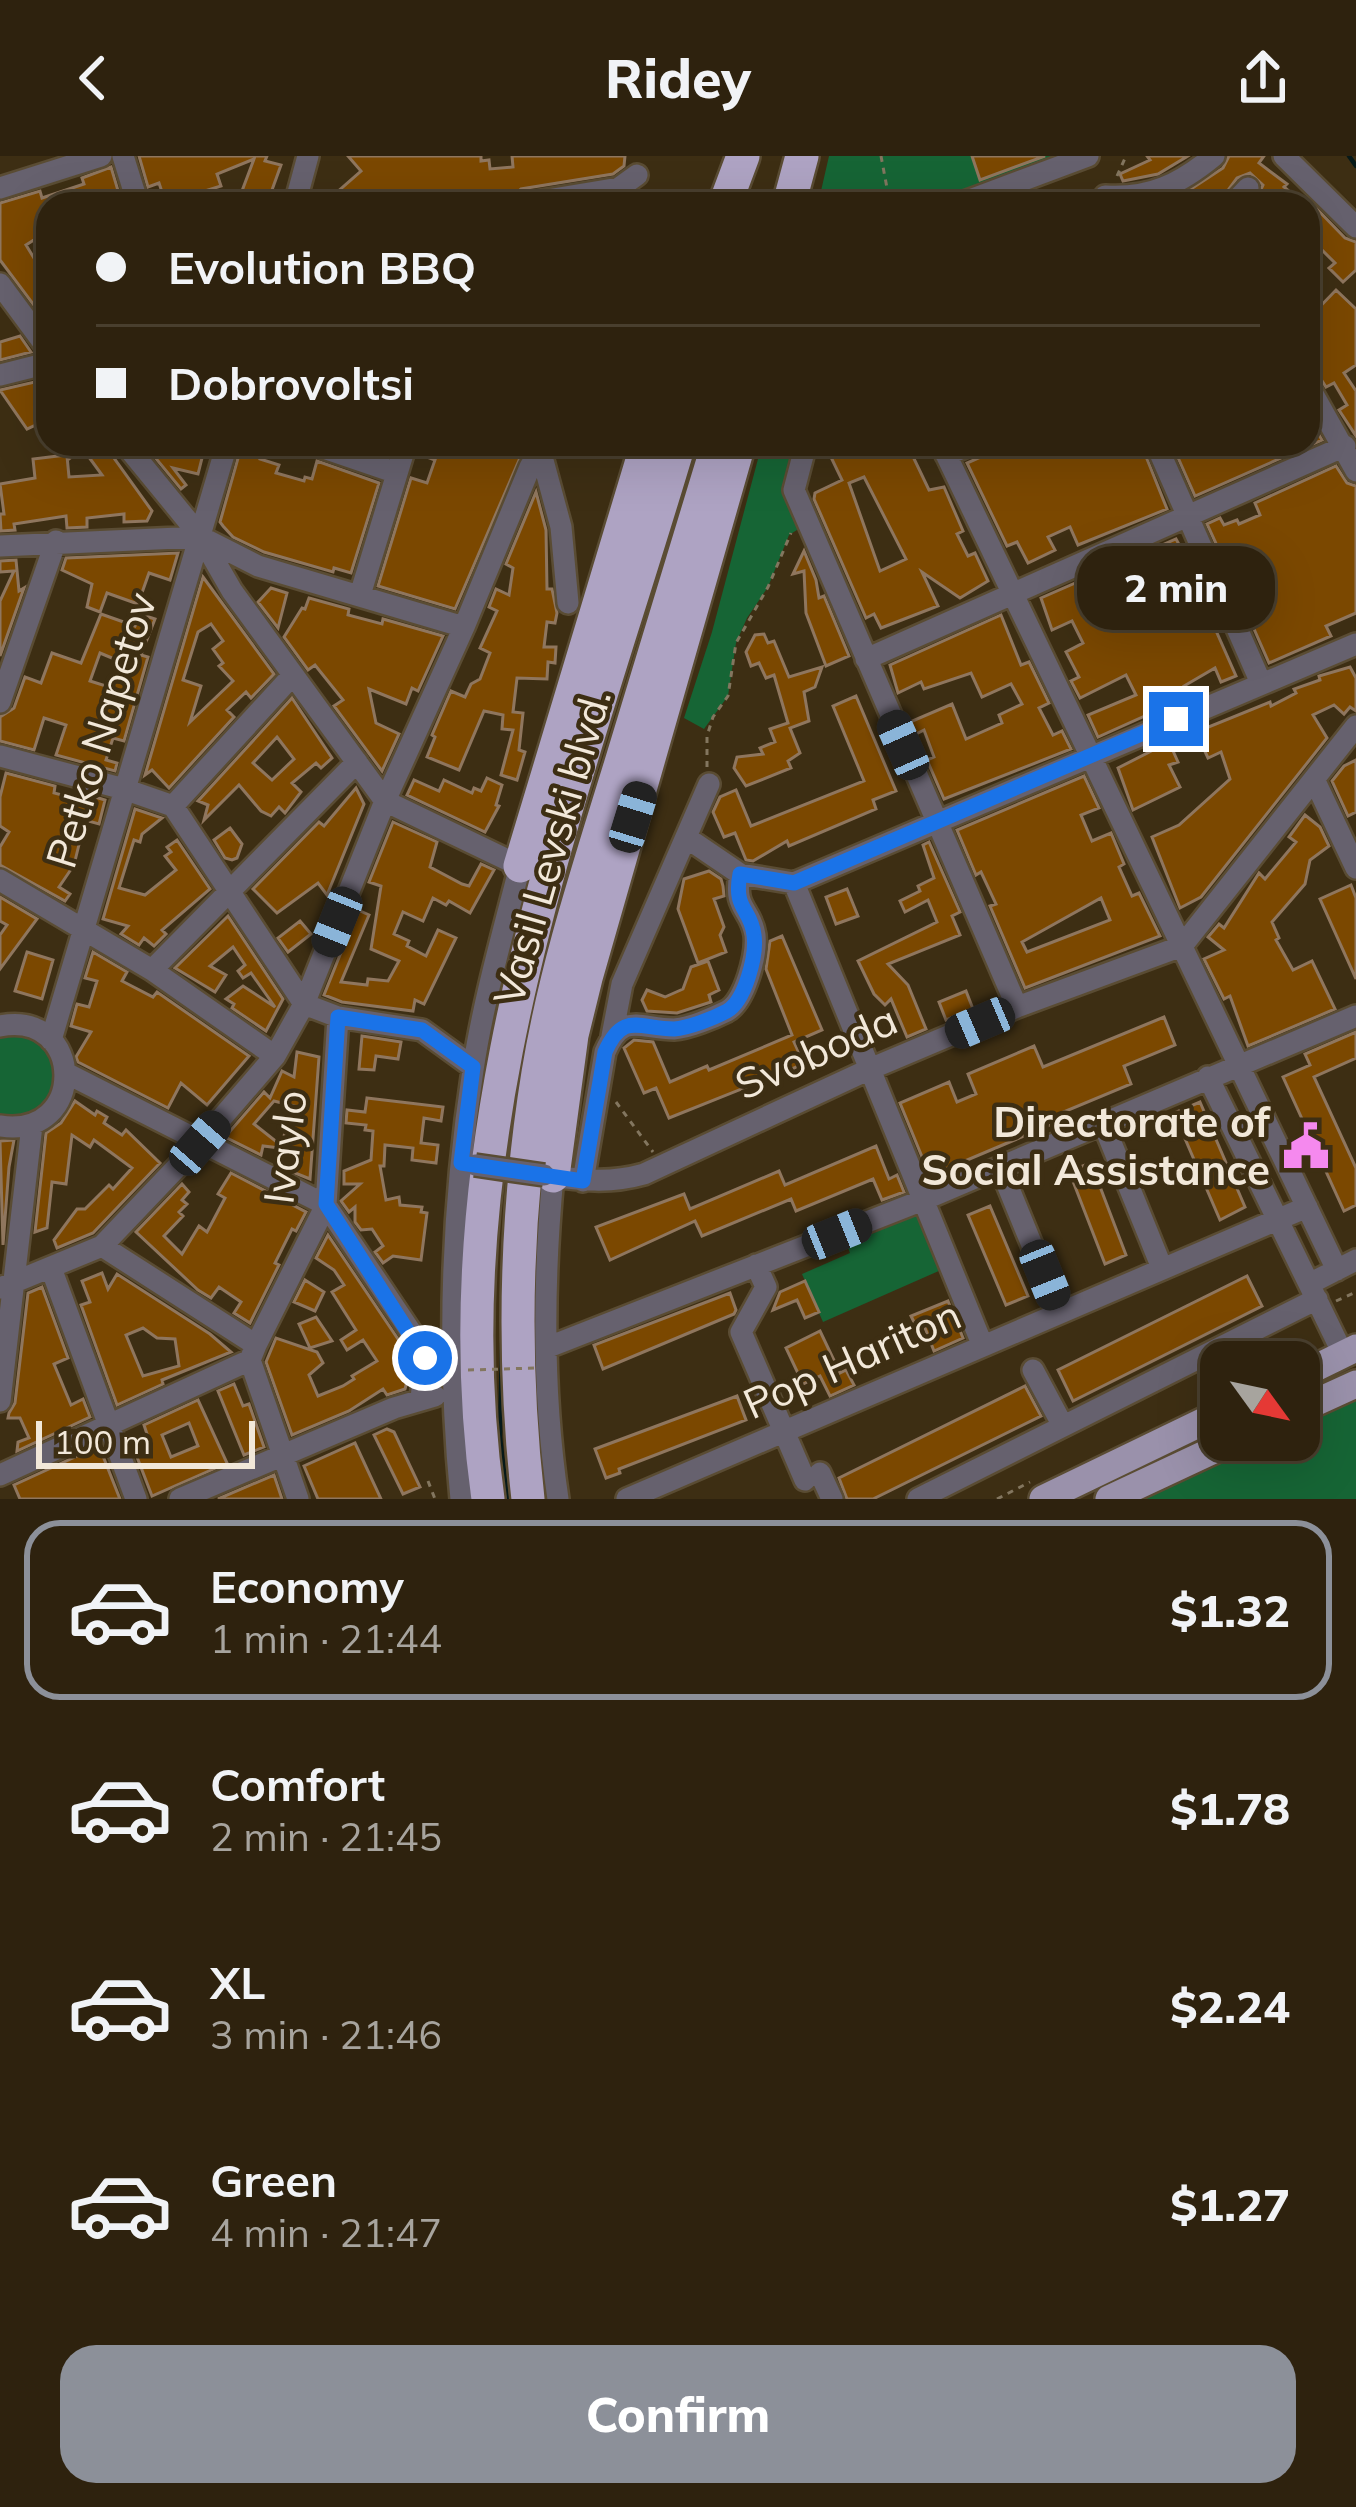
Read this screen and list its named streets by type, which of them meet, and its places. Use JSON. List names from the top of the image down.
{
  "streets": {
    "highway": ["Vasil Levski blvd."],
    "street": [
      "Petko Napetov",
      "Svoboda",
      "Ivaylo",
      "Pop Hariton"
    ]
  },
  "places": {
    "public building": ["Directorate of Social Assistance"]
  },
  "scale_bar": "100 m",
  "north": "bottom right",
  "page": {
    "header": "Ridey",
    "banner": ["Evolution BBQ", "Dobrovoltsi"],
    "bubble": "2 min",
    "scale": "100 m",
    "list": [
      {
        "name": "Economy",
        "note": "1 min · 21:44",
        "value": "$1.32"
      },
      {
        "name": "Comfort",
        "note": "2 min · 21:45",
        "value": "$1.78"
      },
      {
        "name": "XL",
        "note": "3 min · 21:46",
        "value": "$2.24"
      },
      {
        "name": "Green",
        "note": "4 min · 21:47",
        "value": "$1.27"
      }
    ],
    "buttons": "Confirm"
  }
}
